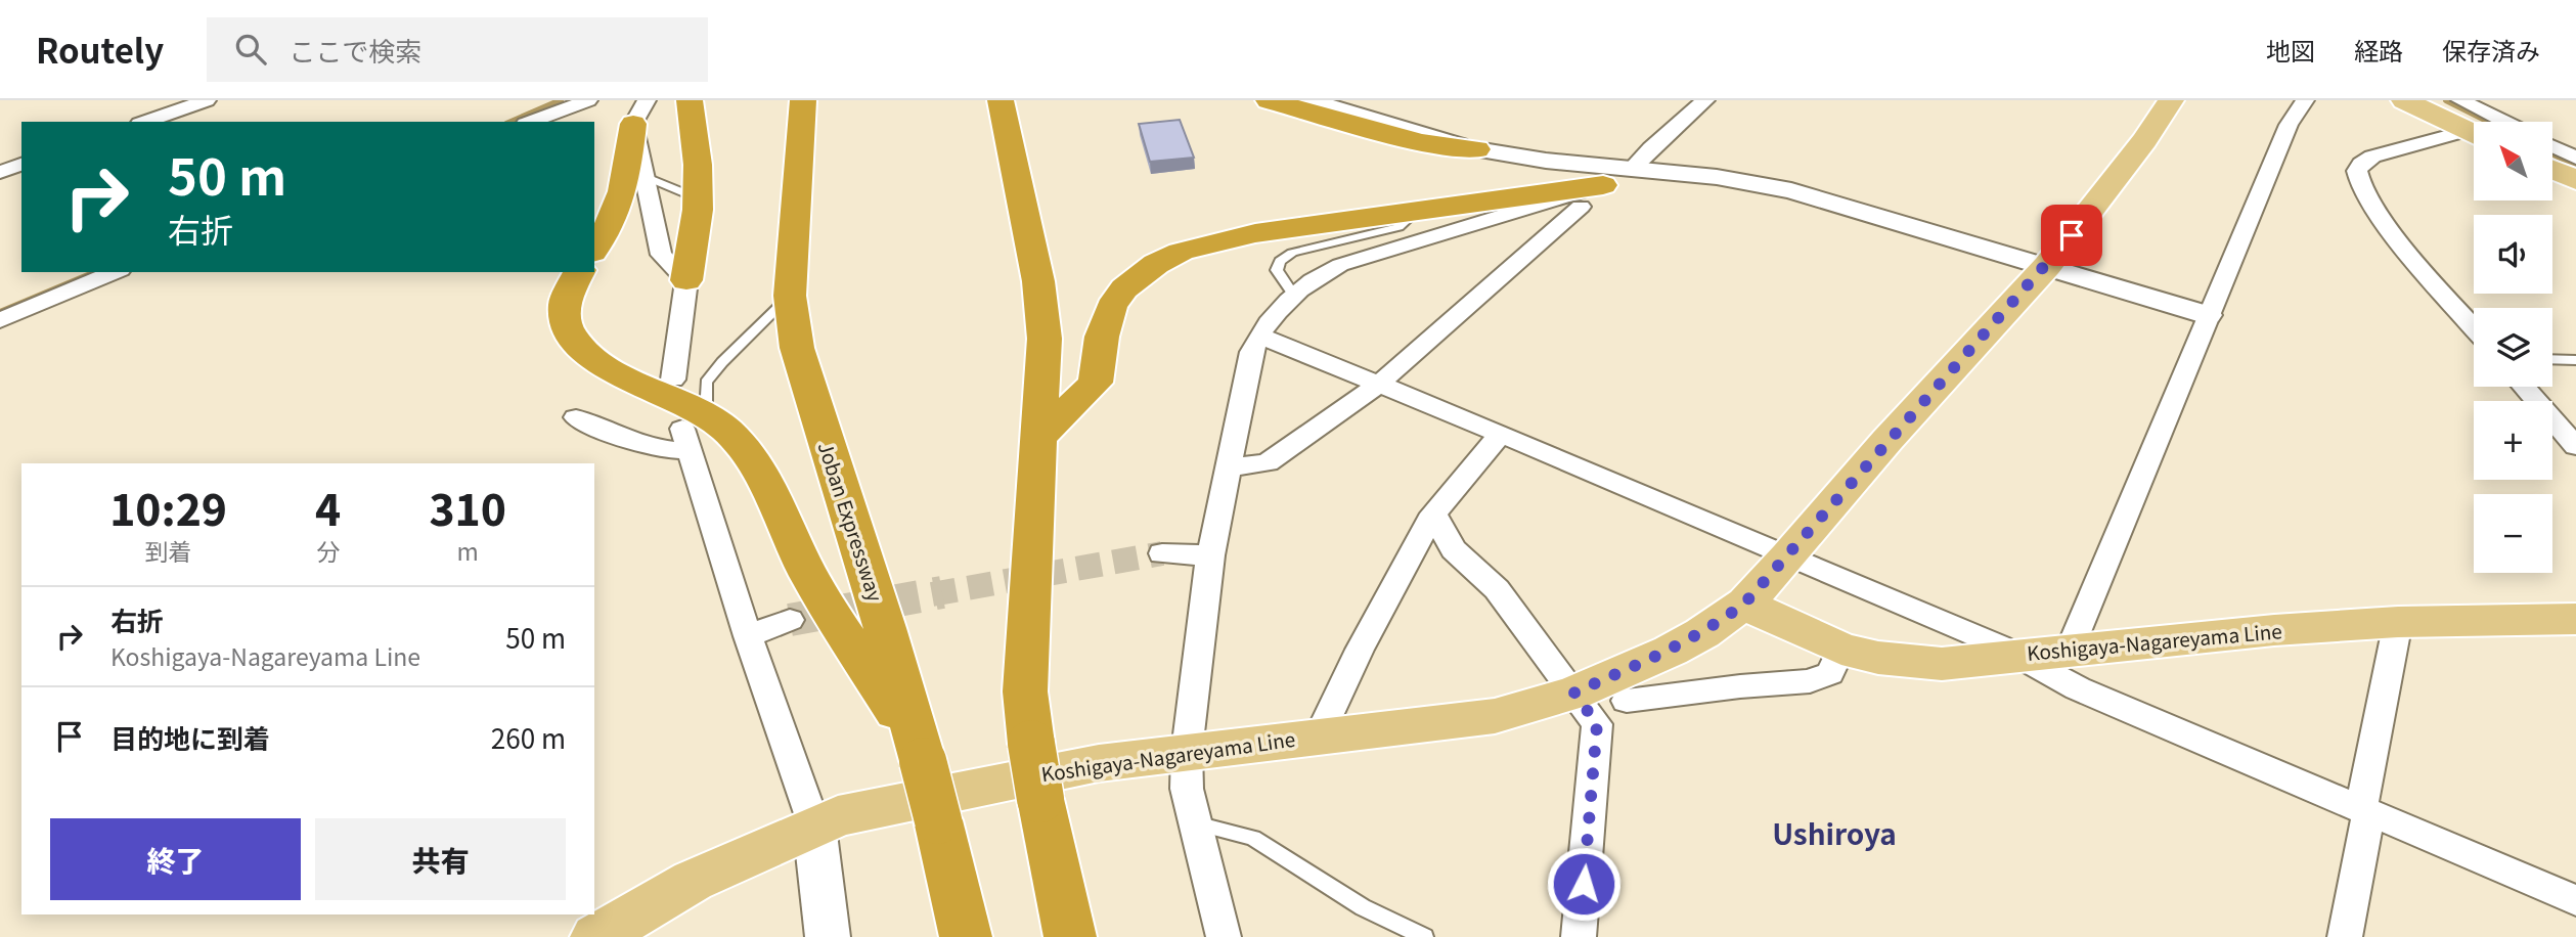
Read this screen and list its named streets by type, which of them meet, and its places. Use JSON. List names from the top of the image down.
{
  "streets": {
    "highway": ["Joban Expressway"],
    "main road": ["Koshigaya-Nagareyama Line"]
  },
  "districts": ["Ushiroya"],
  "north": "top left",
  "page": {
    "header": "Routely",
    "search": "ここで検索",
    "nav": ["地図", "経路", "保存済み"],
    "map_buttons": ["+", "−"],
    "turn": ["50 m", "右折"],
    "eta": [
      "10:29",
      "到着",
      "4",
      "分",
      "310",
      "m"
    ],
    "list": [
      {
        "name": "右折",
        "note": "Koshigaya-Nagareyama Line",
        "value": "50 m"
      },
      {
        "name": "目的地に到着",
        "value": "260 m"
      }
    ],
    "buttons": ["終了", "共有"]
  }
}
